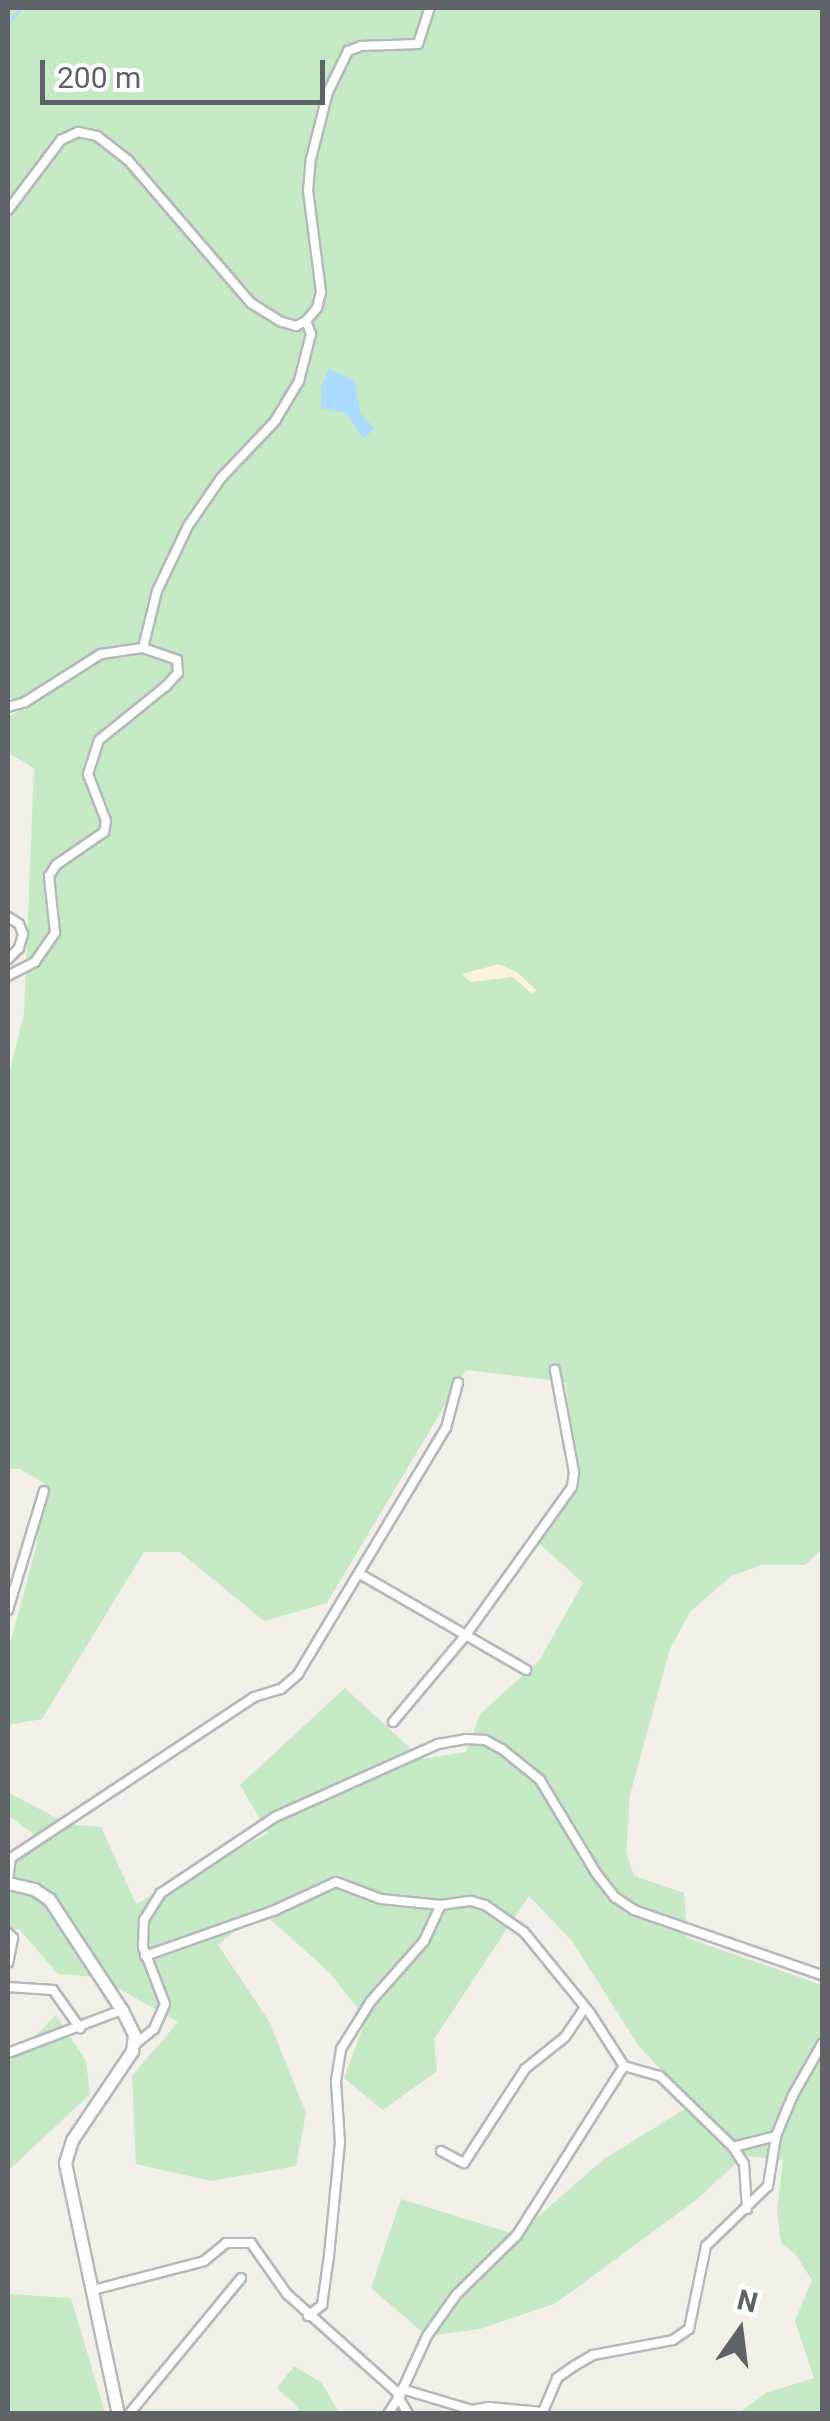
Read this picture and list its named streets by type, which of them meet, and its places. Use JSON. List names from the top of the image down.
{
  "scale_bar": "200 m",
  "north": "top"
}
